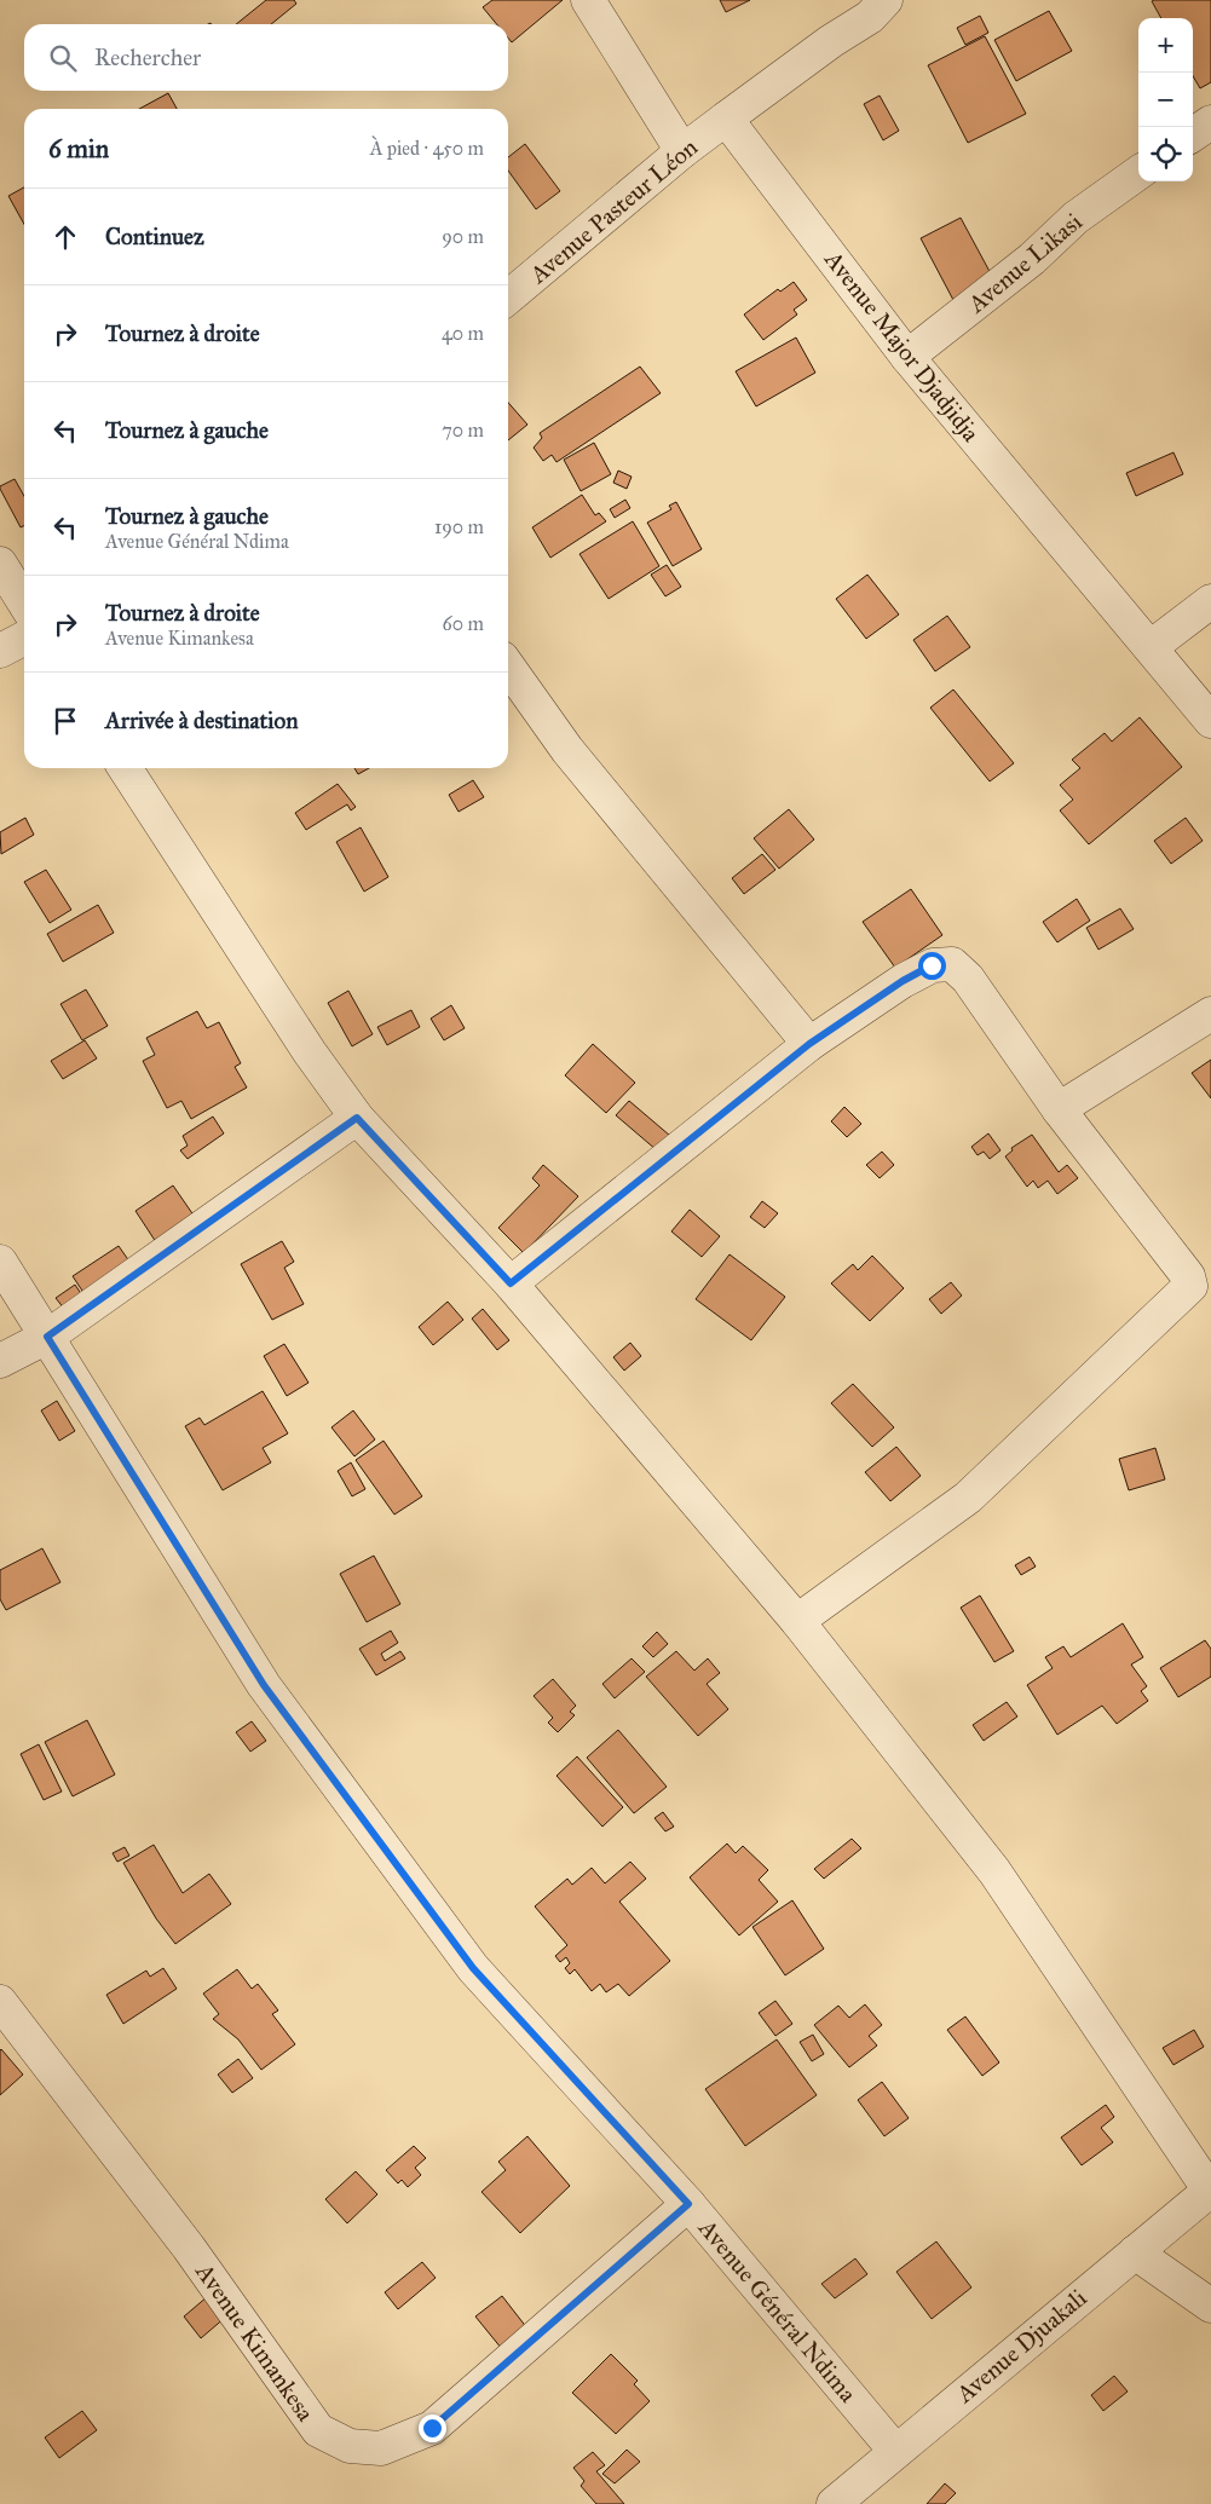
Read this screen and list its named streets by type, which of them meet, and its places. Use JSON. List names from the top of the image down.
{
  "streets": {
    "street": [
      "Avenue Pasteur Léon",
      "Avenue Likasi",
      "Avenue Major Djadjidja",
      "Avenue Général Ndima",
      "Avenue Kimankesa",
      "Avenue Djuakali"
    ]
  },
  "crossings": [
    ["Avenue Pasteur Léon", "Avenue Major Djadjidja"],
    ["Avenue Likasi", "Avenue Major Djadjidja"],
    ["Avenue Général Ndima", "Avenue Kimankesa"],
    ["Avenue Général Ndima", "Avenue Djuakali"]
  ],
  "page": {
    "map_buttons": ["+", "−"],
    "search": "Rechercher",
    "heading": ["6 min", "À pied · 450 m"],
    "list": [
      ["Continuez", "90 m"],
      ["Tournez à droite", "40 m"],
      ["Tournez à gauche", "70 m"],
      ["Tournez à gauche", "Avenue Général Ndima", "190 m"],
      ["Tournez à droite", "Avenue Kimankesa", "60 m"],
      "Arrivée à destination"
    ]
  }
}
